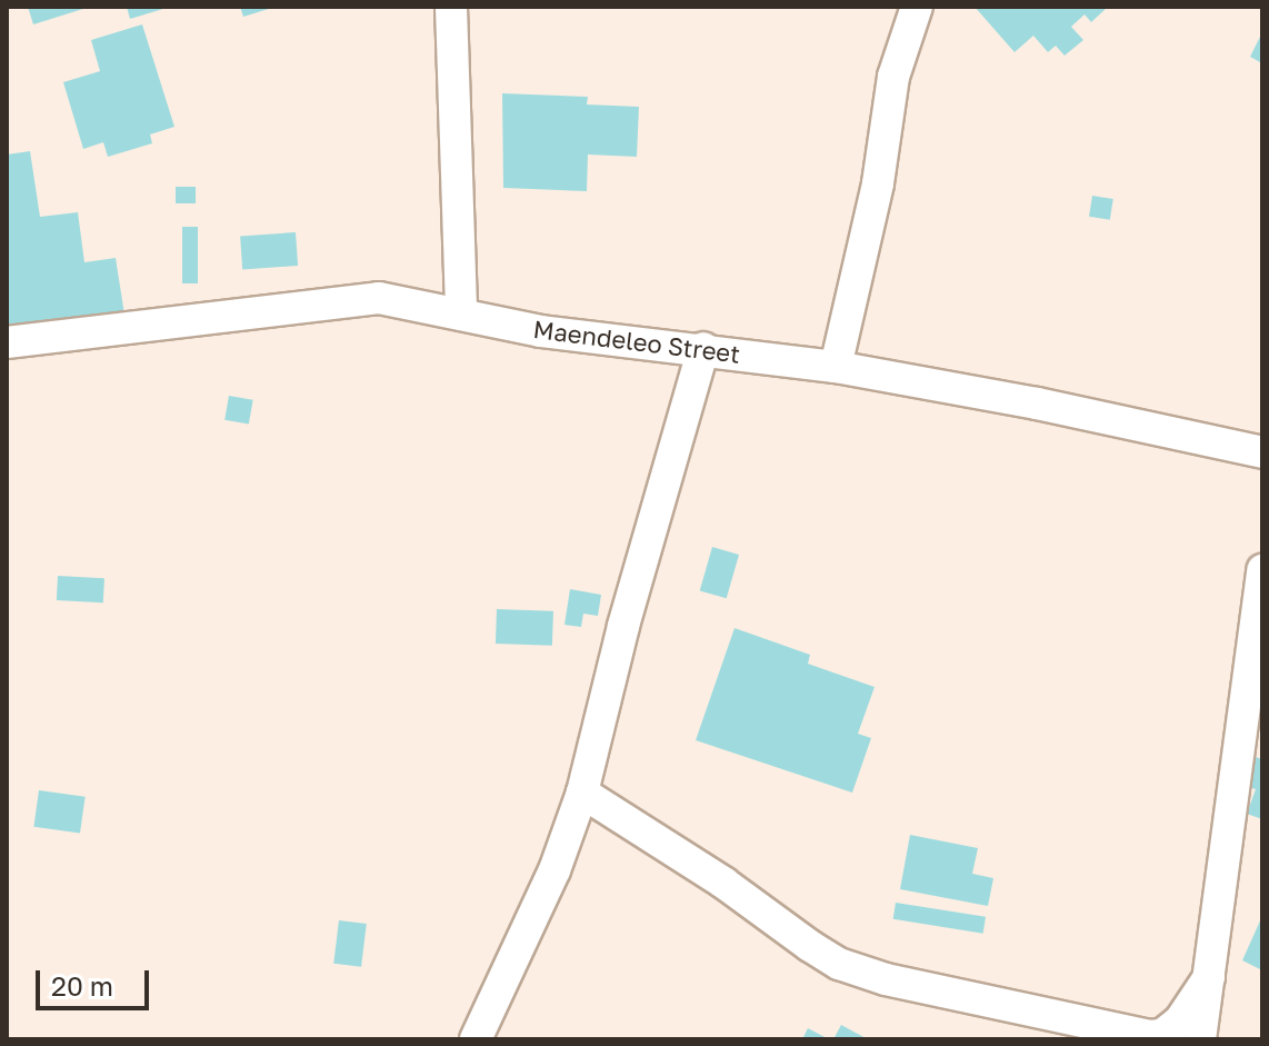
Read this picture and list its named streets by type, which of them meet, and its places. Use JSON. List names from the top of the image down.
{
  "streets": {
    "street": ["Maendeleo Street"]
  },
  "scale_bar": "20 m"
}
